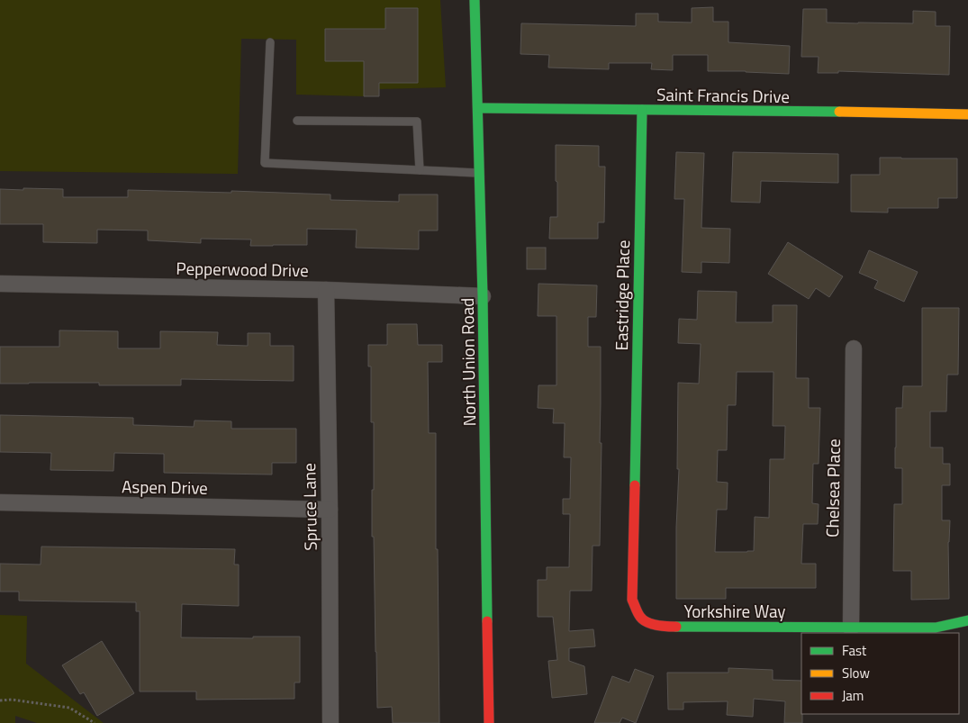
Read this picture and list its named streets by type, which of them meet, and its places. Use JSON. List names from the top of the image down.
{
  "streets": {
    "street": [
      "Saint Francis Drive",
      "Pepperwood Drive",
      "Eastridge Place",
      "North Union Road",
      "Aspen Drive",
      "Chelsea Place",
      "Spruce Lane",
      "Yorkshire Way"
    ]
  },
  "crossings": [
    ["Saint Francis Drive", "Eastridge Place"],
    ["Saint Francis Drive", "North Union Road"],
    ["Pepperwood Drive", "North Union Road"],
    ["Pepperwood Drive", "Spruce Lane"],
    ["Eastridge Place", "Yorkshire Way"],
    ["Aspen Drive", "Spruce Lane"],
    ["Chelsea Place", "Yorkshire Way"]
  ],
  "legend": ["Fast", "Slow", "Jam"]
}
